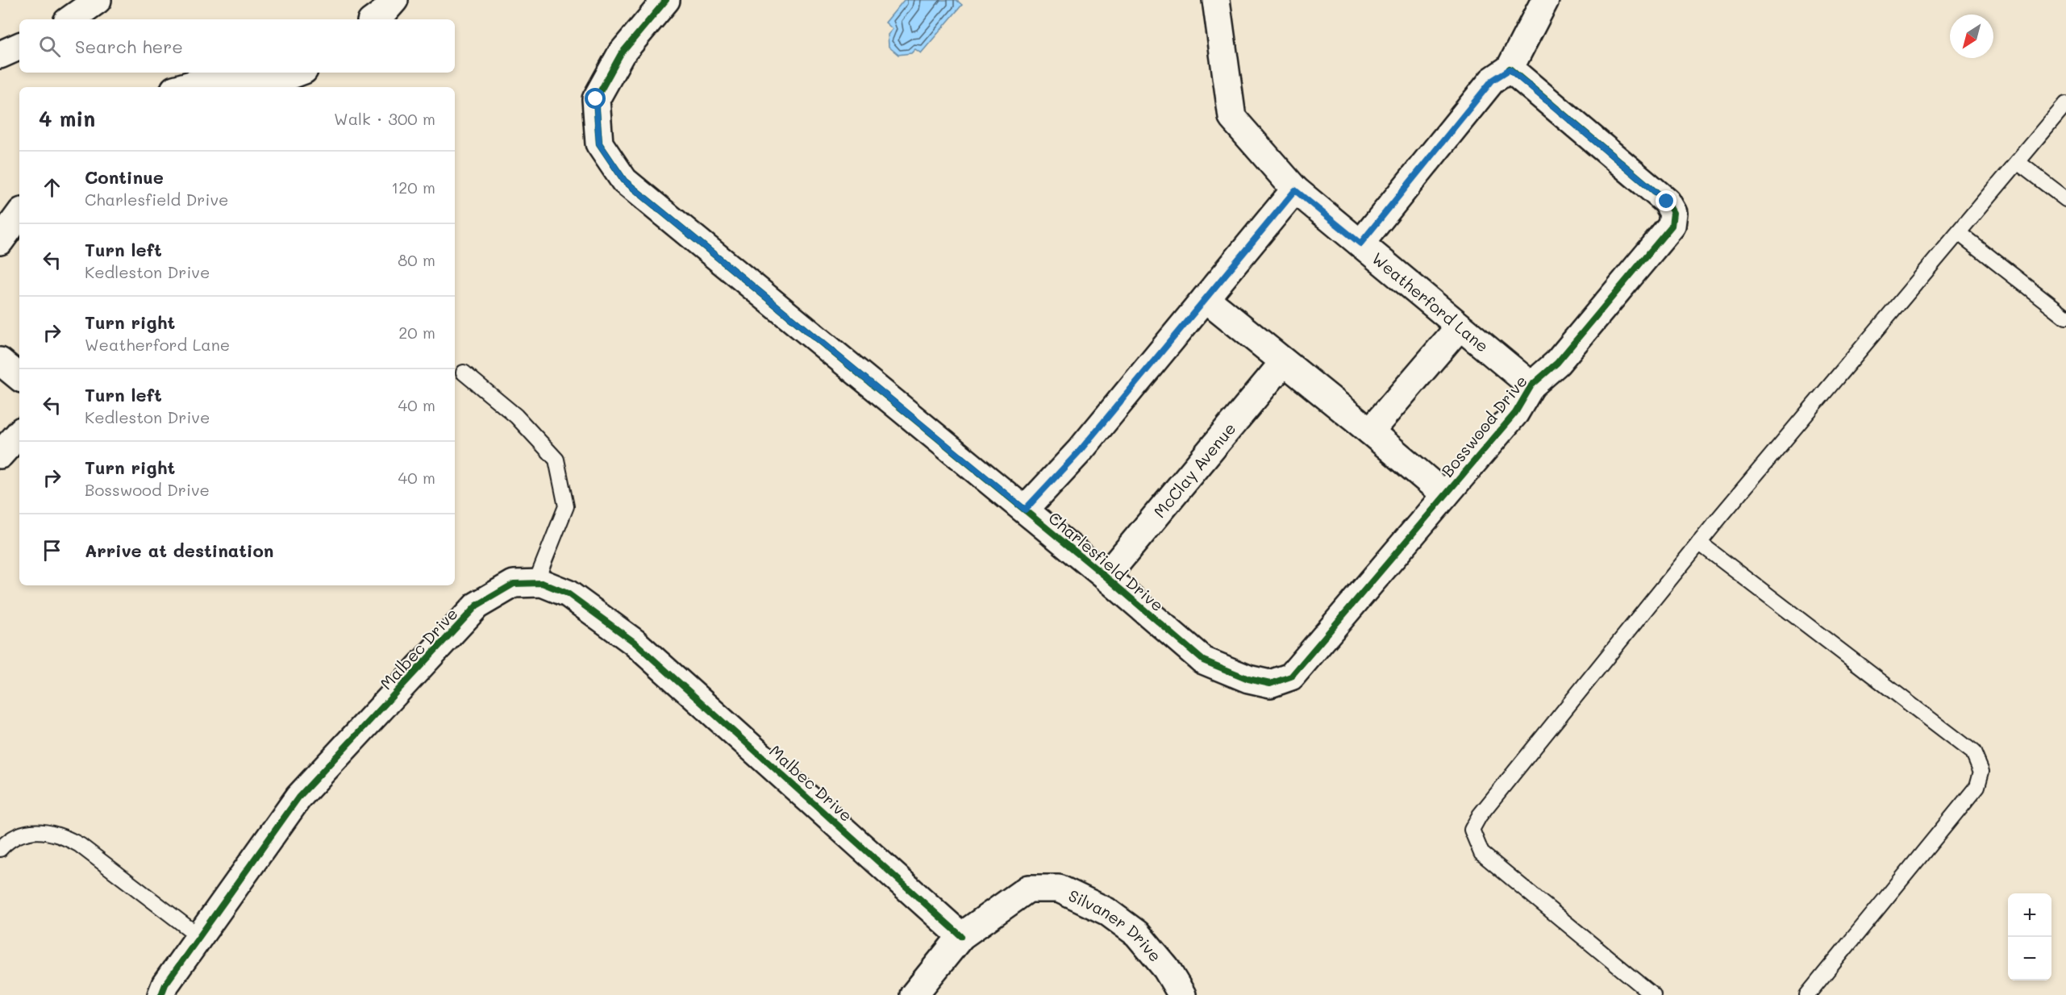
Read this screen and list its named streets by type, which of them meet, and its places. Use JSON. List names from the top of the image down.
{
  "streets": {
    "street": [
      "Weatherford Lane",
      "Bosswood Drive",
      "McClay Avenue",
      "Charlesfield Drive",
      "Malbec Drive",
      "Silvaner Drive"
    ]
  },
  "crossings": [
    ["Weatherford Lane", "Bosswood Drive"],
    ["Bosswood Drive", "Charlesfield Drive"],
    ["McClay Avenue", "Charlesfield Drive"],
    ["Malbec Drive", "Silvaner Drive"]
  ],
  "north": "bottom left",
  "page": {
    "search": "Search here",
    "heading": ["4 min", "Walk · 300 m"],
    "list": [
      ["Continue", "Charlesfield Drive", "120 m"],
      ["Turn left", "Kedleston Drive", "80 m"],
      ["Turn right", "Weatherford Lane", "20 m"],
      ["Turn left", "Kedleston Drive", "40 m"],
      ["Turn right", "Bosswood Drive", "40 m"],
      "Arrive at destination"
    ],
    "map_buttons": ["+", "−"]
  }
}
